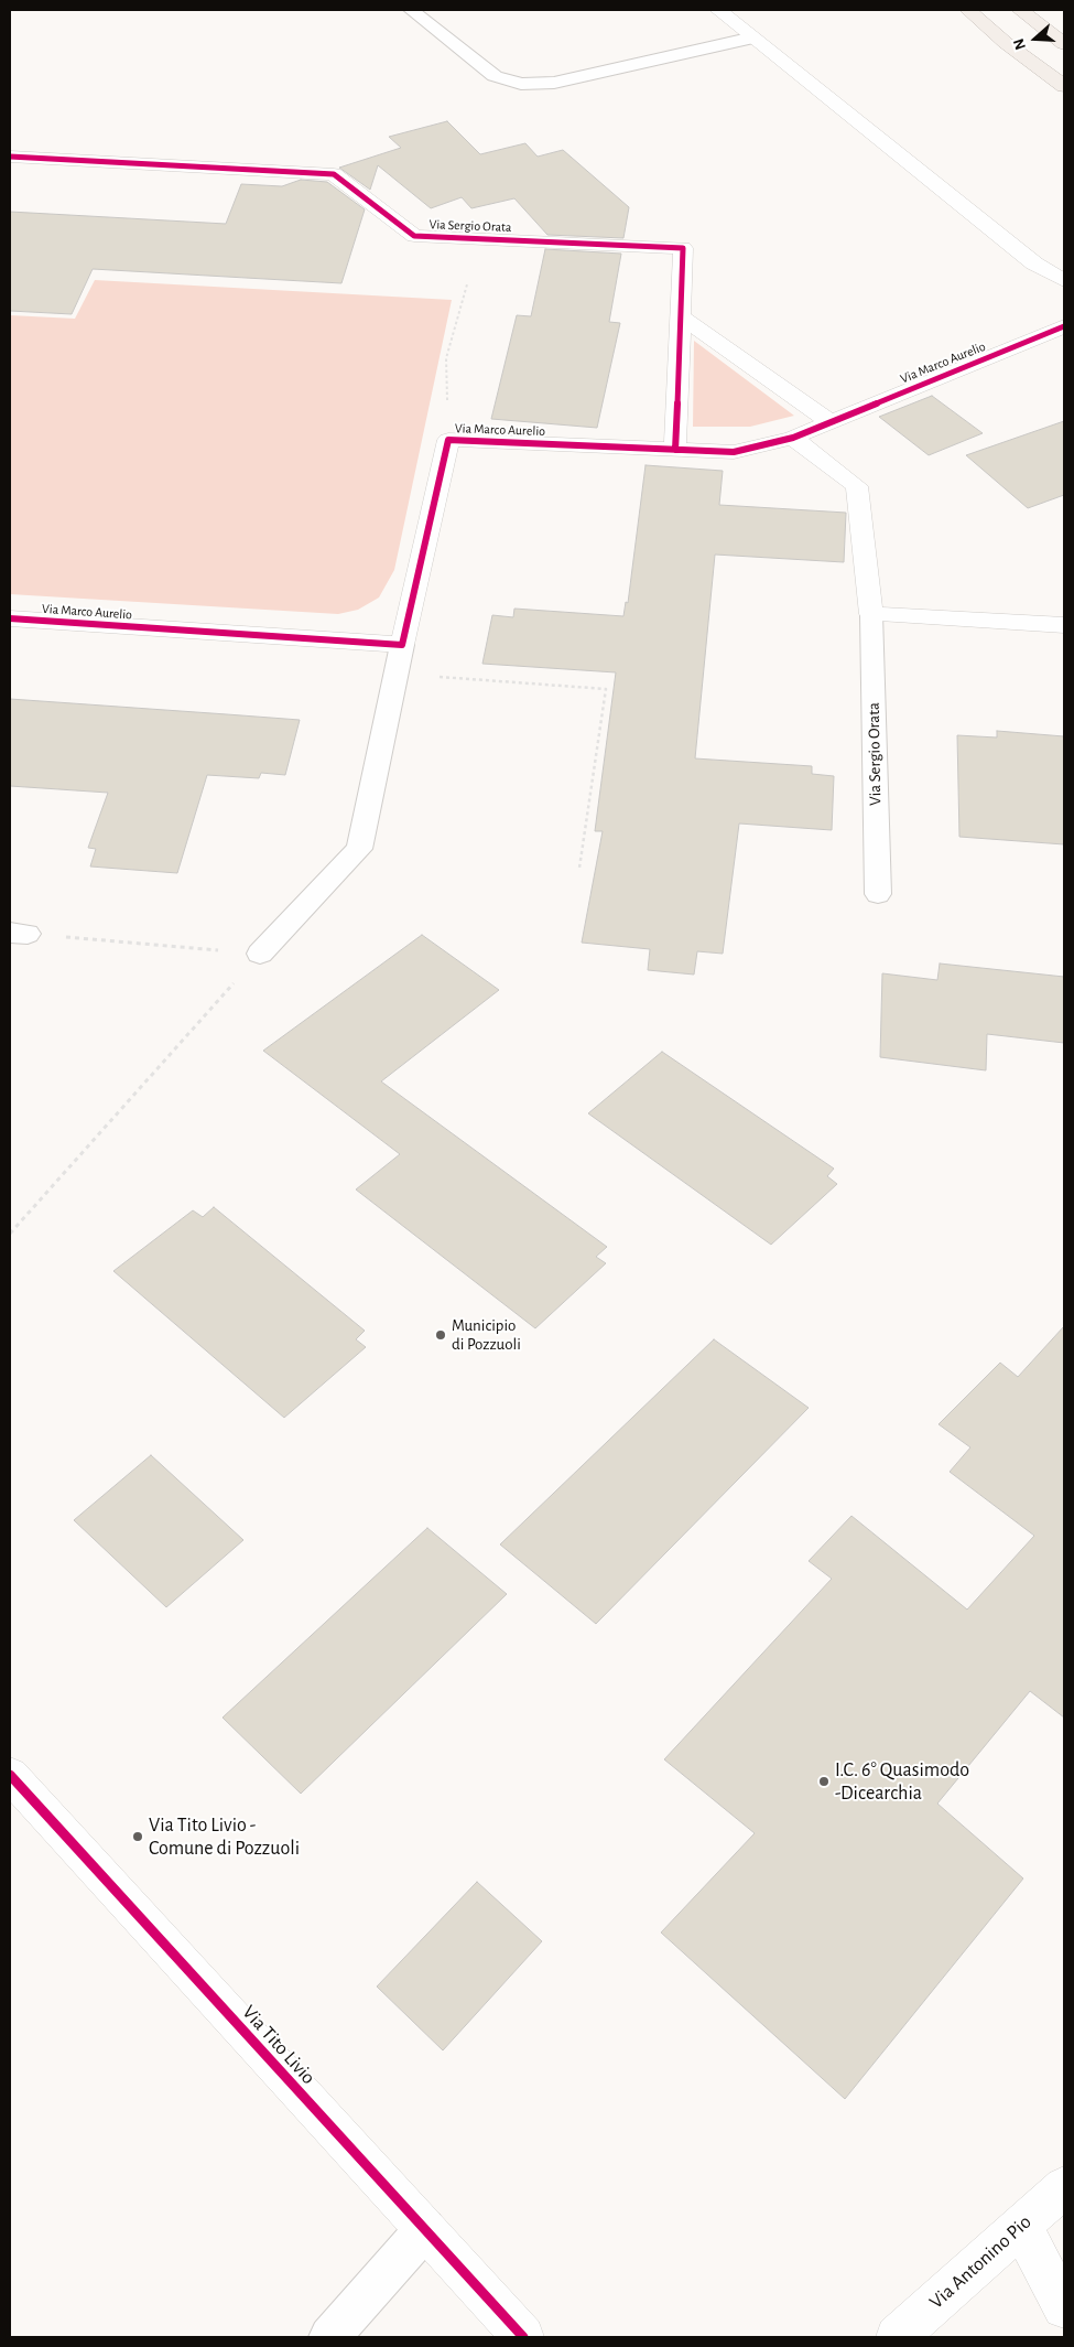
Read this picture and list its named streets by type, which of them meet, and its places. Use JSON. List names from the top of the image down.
{
  "streets": {
    "street": [
      "Via Sergio Orata",
      "Via Marco Aurelio",
      "Via Tito Livio",
      "Via Antonino Pio"
    ]
  },
  "crossings": [
    ["Via Sergio Orata", "Via Marco Aurelio"]
  ],
  "places": ["Municipio di Pozzuoli", "I.C. 6° Quasimodo -Dicearchia", "Via Tito Livio - Comune di Pozzuoli"],
  "north": "left"
}
